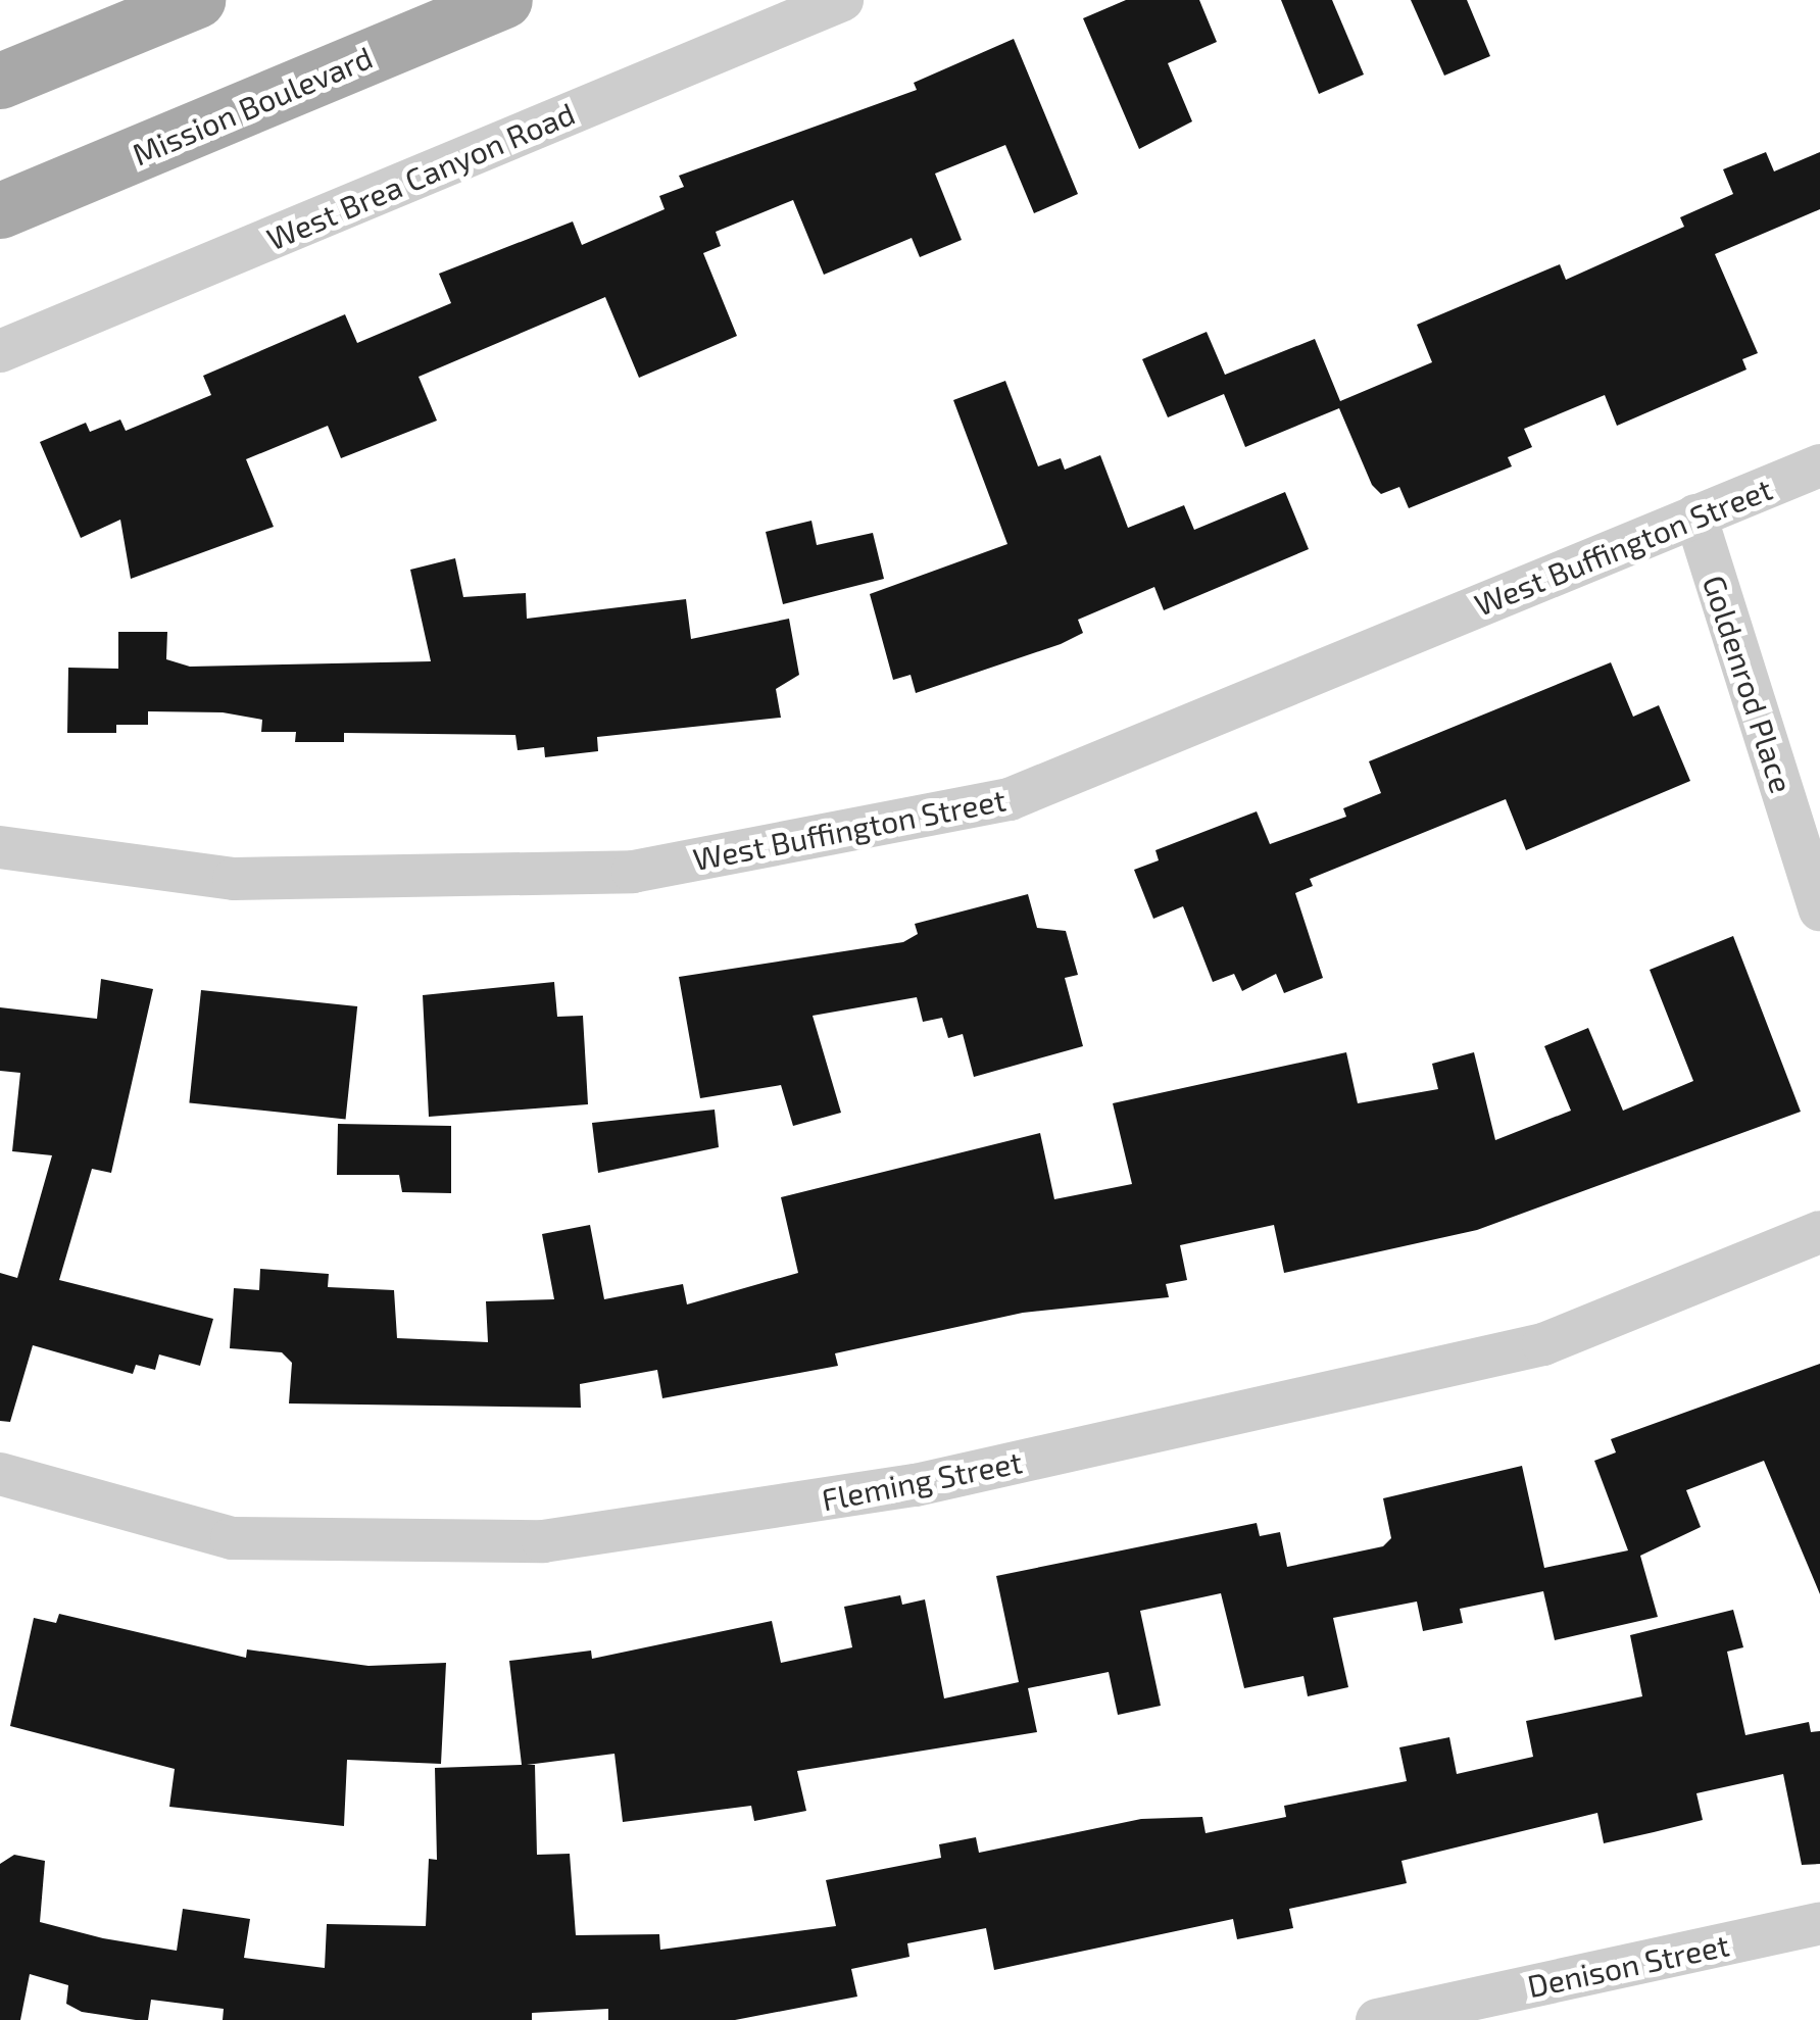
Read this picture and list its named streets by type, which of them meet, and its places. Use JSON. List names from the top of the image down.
{
  "streets": {
    "main road": ["Mission Boulevard"],
    "street": [
      "West Brea Canyon Road",
      "West Buffington Street",
      "Goldenrod Place",
      "Fleming Street",
      "Denison Street"
    ]
  },
  "crossings": [
    ["West Buffington Street", "Goldenrod Place"]
  ]
}
